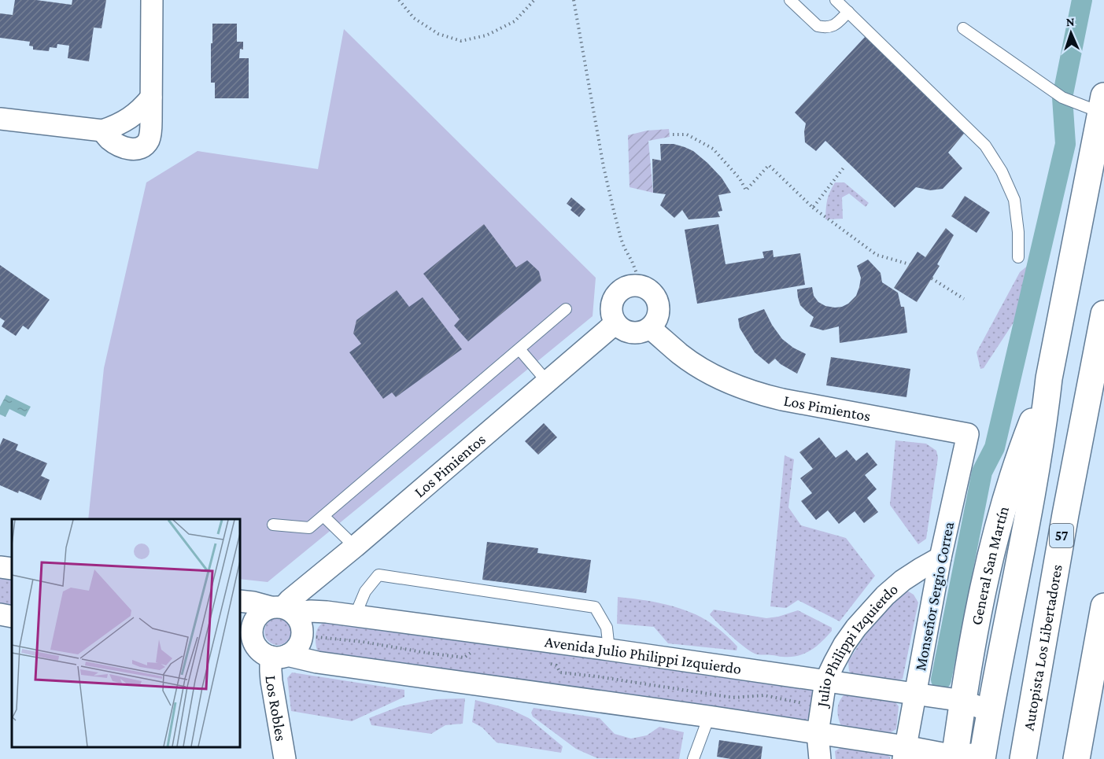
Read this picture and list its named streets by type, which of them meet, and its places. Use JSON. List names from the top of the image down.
{
  "streets": {
    "main road": ["57", "General San Martín", "Autopista Los Libertadores"],
    "street": [
      "Los Pimientos",
      "Monseñor Sergio Correa",
      "Julio Philippi Izquierdo",
      "Avenida Julio Philippi Izquierdo",
      "Los Robles"
    ]
  },
  "crossings": [
    ["Los Pimientos", "Monseñor Sergio Correa"],
    ["Los Pimientos", "Avenida Julio Philippi Izquierdo"],
    ["Los Pimientos", "Los Robles"],
    ["General San Martín", "Avenida Julio Philippi Izquierdo"],
    ["Monseñor Sergio Correa", "Julio Philippi Izquierdo"],
    ["Monseñor Sergio Correa", "Avenida Julio Philippi Izquierdo"],
    ["Julio Philippi Izquierdo", "Avenida Julio Philippi Izquierdo"],
    ["Avenida Julio Philippi Izquierdo", "Los Robles"]
  ],
  "north": "top"
}
